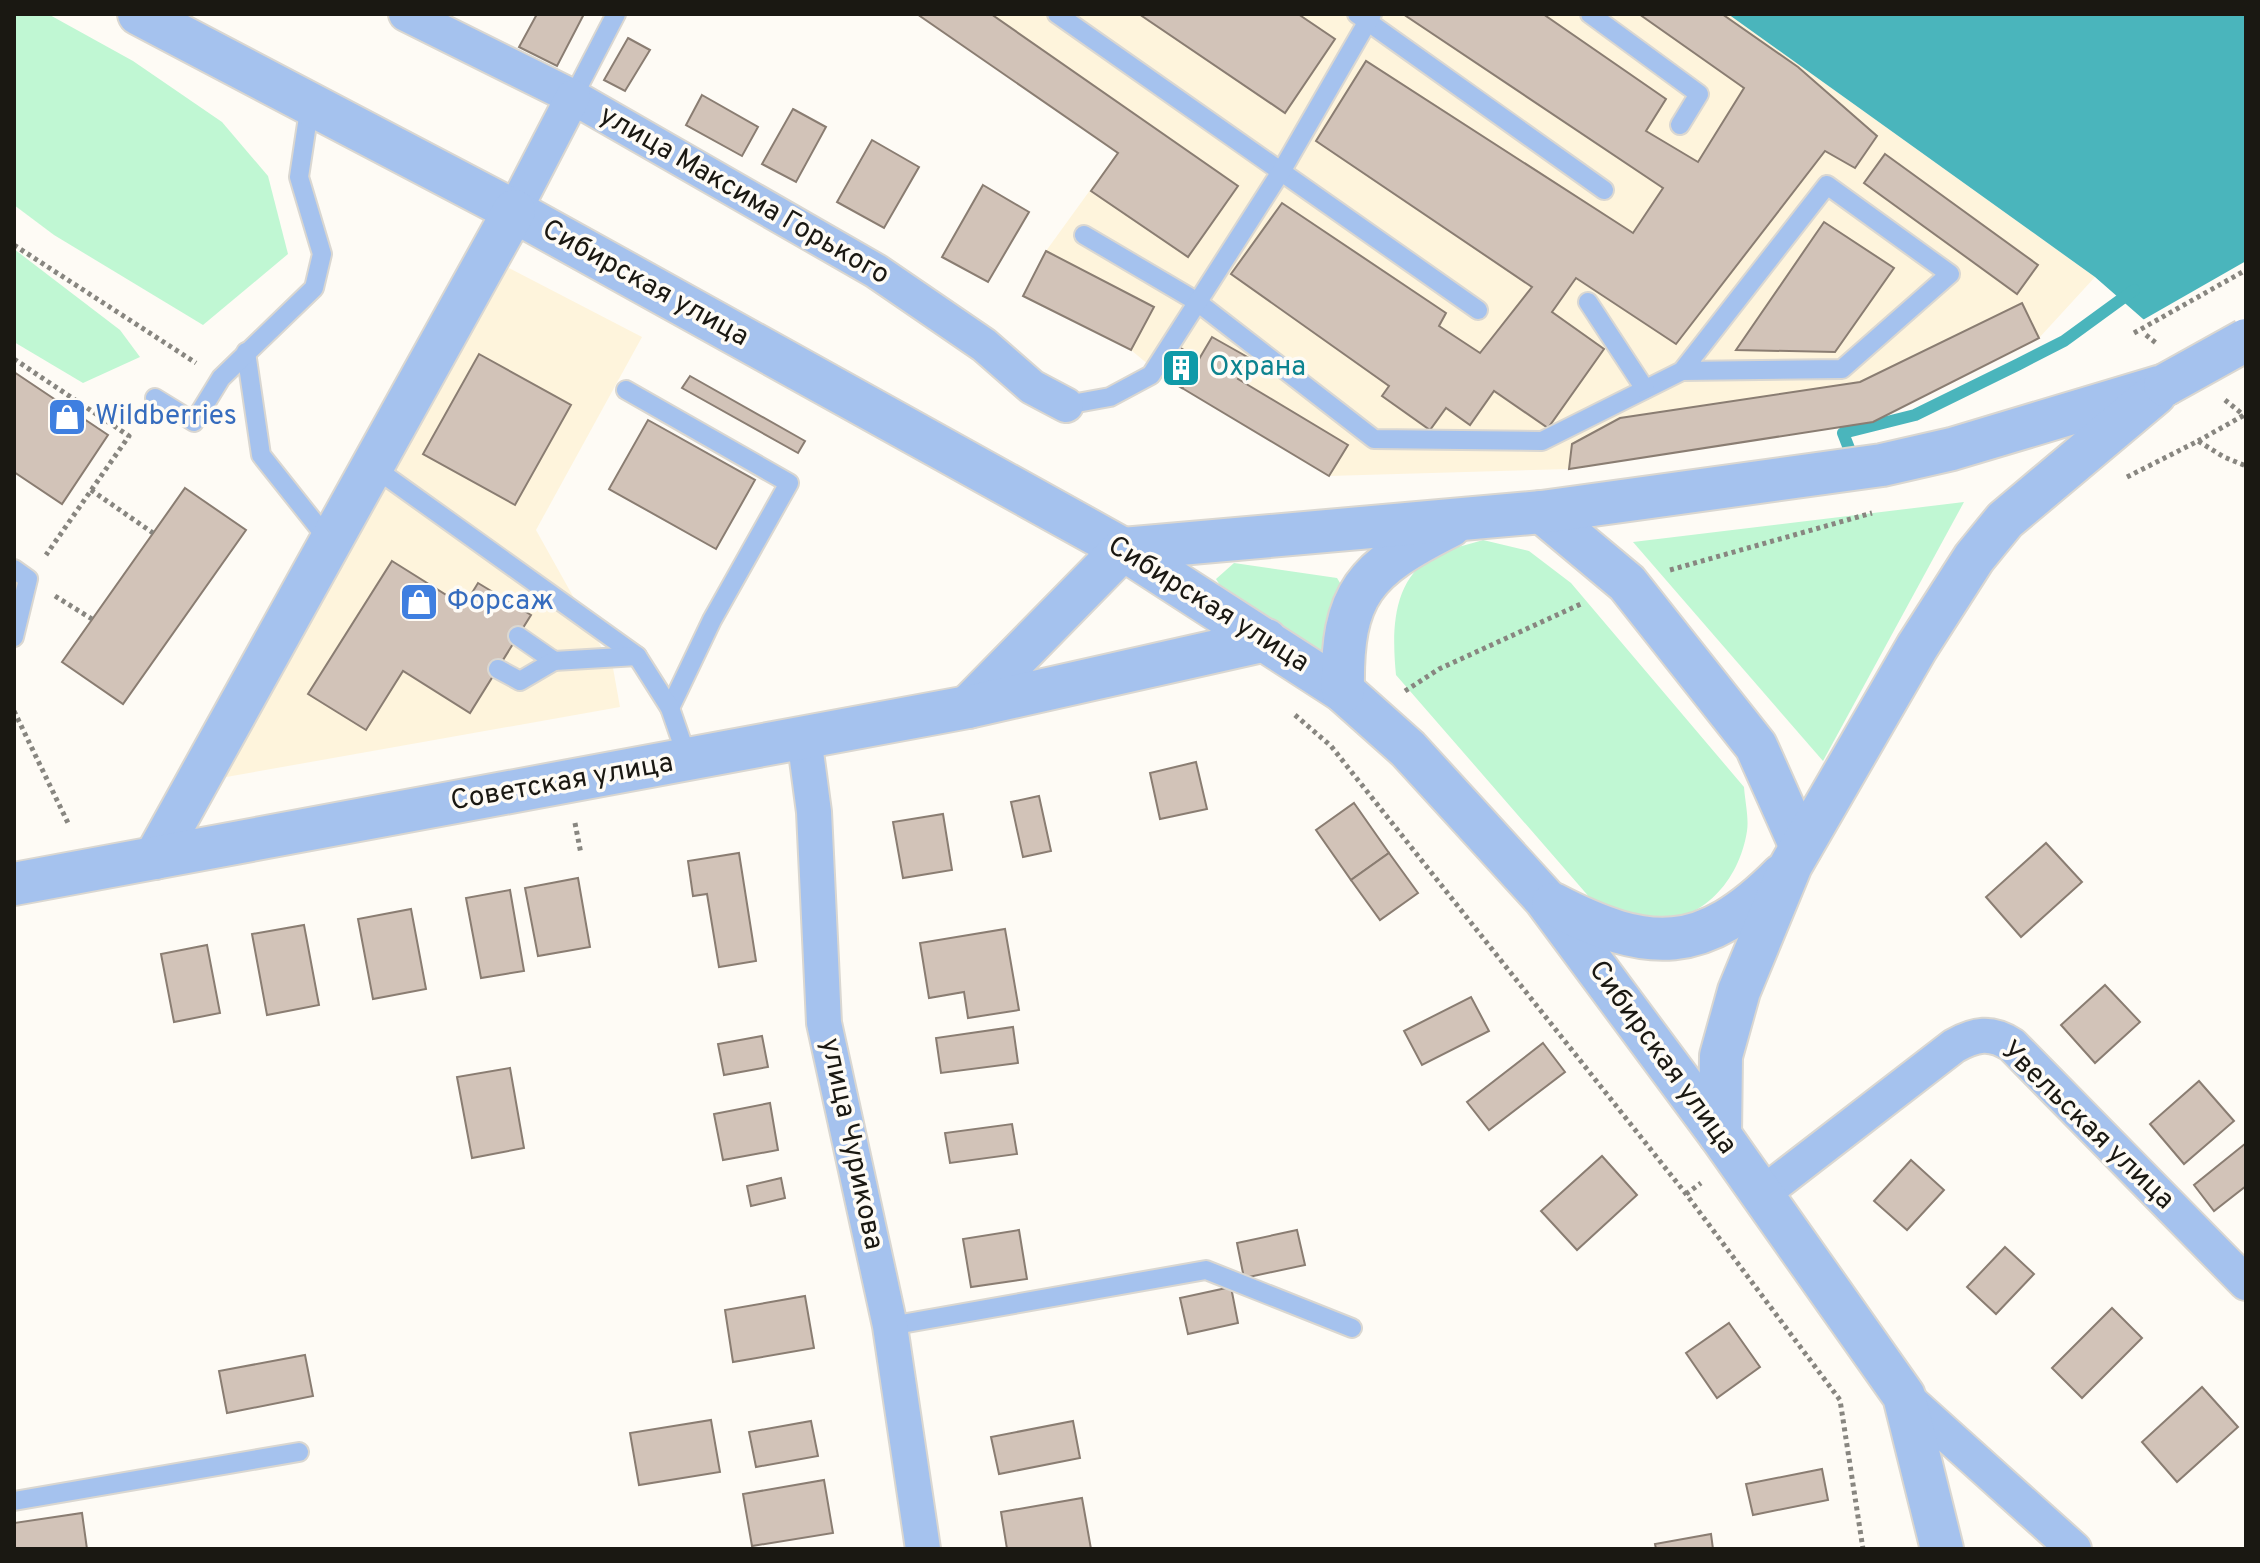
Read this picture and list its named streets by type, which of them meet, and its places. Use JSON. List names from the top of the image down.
{
  "streets": {
    "street": [
      "улица Максима Горького",
      "Сибирская улица",
      "Советская улица",
      "Увельская улица",
      "улица Чурикова"
    ]
  },
  "crossings": [
    ["Сибирская улица", "Советская улица"],
    ["Сибирская улица", "Увельская улица"],
    ["Советская улица", "улица Чурикова"]
  ],
  "places": {
    "building": ["Охрана"],
    "shop": ["Wildberries", "Форсаж"]
  }
}
